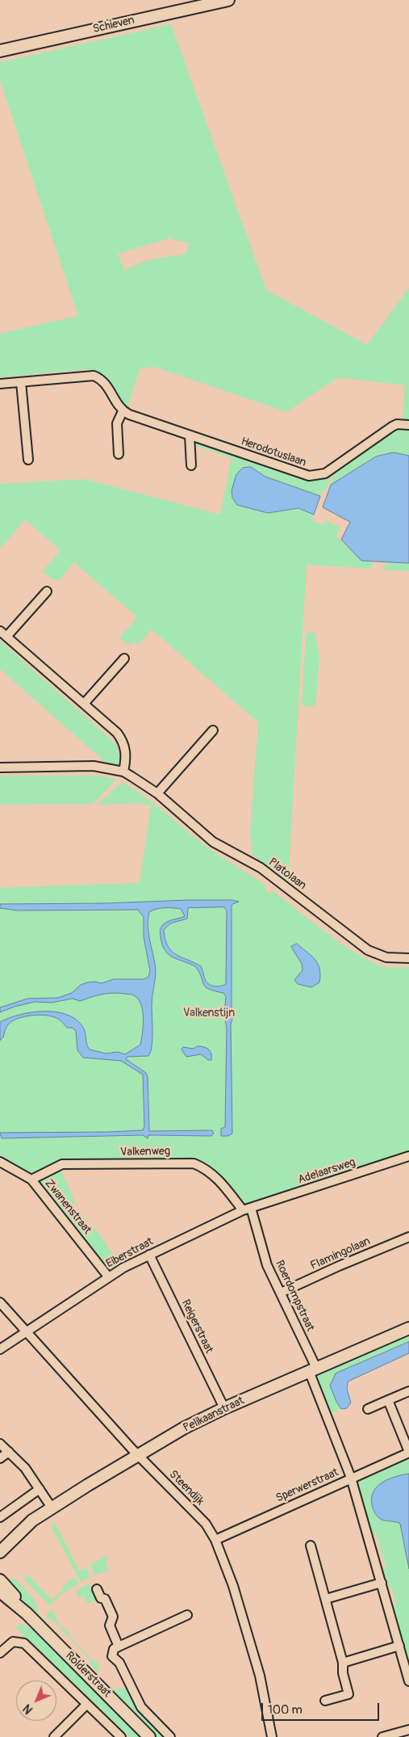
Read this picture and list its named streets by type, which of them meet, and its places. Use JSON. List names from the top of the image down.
{
  "streets": {
    "street": [
      "Schieven",
      "Herodotuslaan",
      "Platolaan",
      "Valkenweg",
      "Adelaarsweg",
      "Zwanenstraat",
      "Eiberstraat",
      "Flamingolaan",
      "Roerdompstraat",
      "Reigerstraat",
      "Pelikaanstraat",
      "Sperwerstraat",
      "Steendijk",
      "Rolderstraat"
    ]
  },
  "crossings": [
    ["Valkenweg", "Adelaarsweg"],
    ["Valkenweg", "Zwanenstraat"],
    ["Valkenweg", "Eiberstraat"],
    ["Valkenweg", "Roerdompstraat"],
    ["Adelaarsweg", "Eiberstraat"],
    ["Adelaarsweg", "Roerdompstraat"],
    ["Zwanenstraat", "Eiberstraat"],
    ["Eiberstraat", "Roerdompstraat"],
    ["Eiberstraat", "Reigerstraat"],
    ["Eiberstraat", "Steendijk"],
    ["Flamingolaan", "Roerdompstraat"],
    ["Roerdompstraat", "Pelikaanstraat"],
    ["Roerdompstraat", "Sperwerstraat"],
    ["Reigerstraat", "Pelikaanstraat"],
    ["Pelikaanstraat", "Steendijk"],
    ["Sperwerstraat", "Steendijk"]
  ],
  "parks": ["Valkenstijn"],
  "scale_bar": "100 m",
  "north": "bottom left"
}
